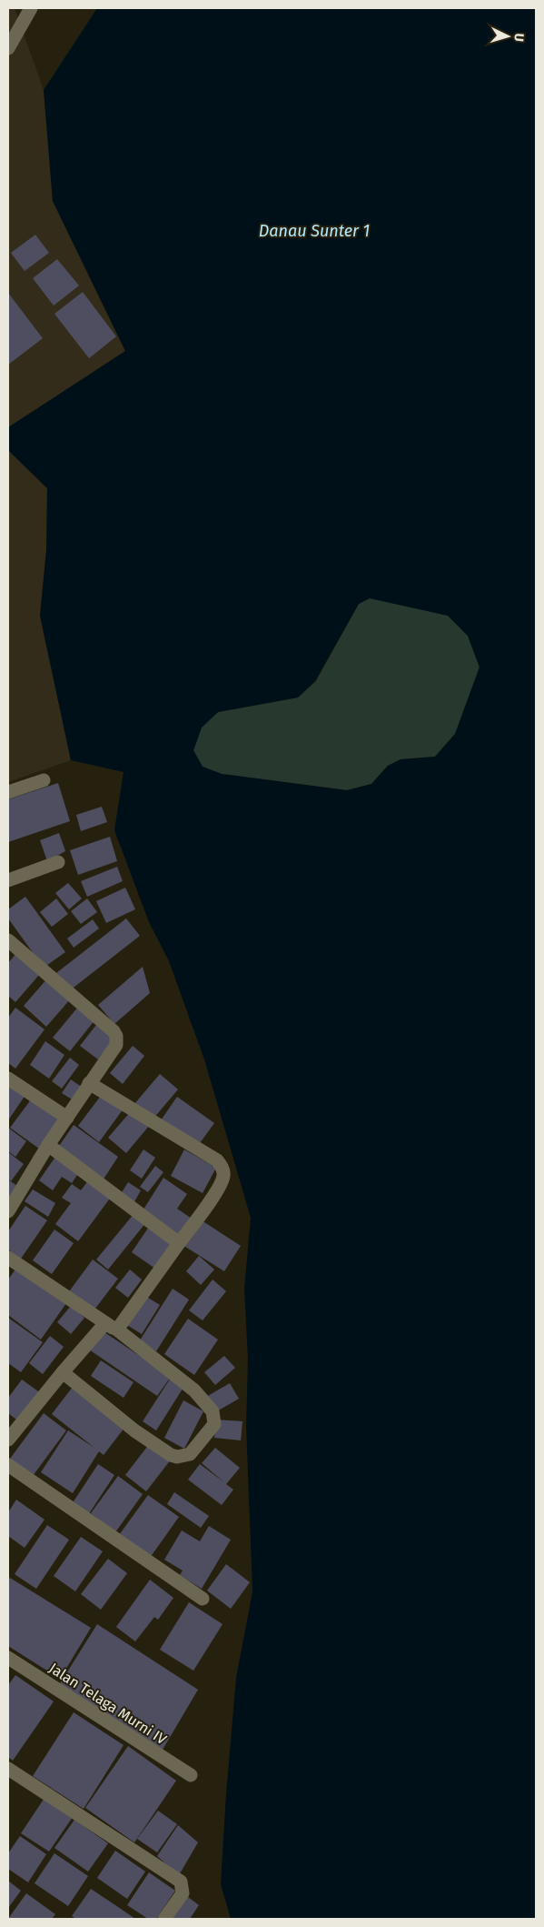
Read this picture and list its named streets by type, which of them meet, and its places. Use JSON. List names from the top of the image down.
{
  "streets": {
    "street": ["Jalan Telaga Murni IV"]
  },
  "water": ["Danau Sunter 1"],
  "north": "right"
}
